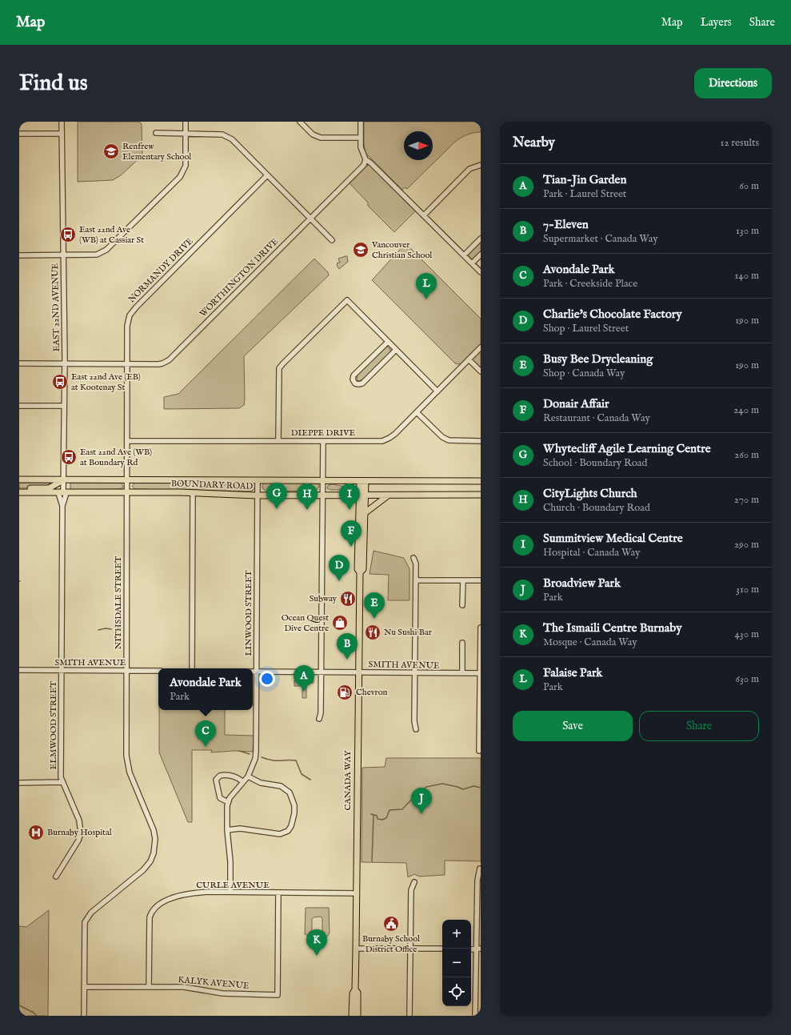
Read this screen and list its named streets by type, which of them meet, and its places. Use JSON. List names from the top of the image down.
{
  "streets": {
    "main road": ["BOUNDARY ROAD", "CANADA WAY"],
    "street": [
      "NORMANDY DRIVE",
      "WORTHINGTON DRIVE",
      "EAST 22ND AVENUE",
      "DIEPPE DRIVE",
      "NITHSDALE STREET",
      "LINWOOD STREET",
      "SMITH AVENUE",
      "ELMWOOD STREET",
      "CURLE AVENUE",
      "KALYK AVENUE"
    ]
  },
  "crossings": [
    ["NORMANDY DRIVE", "WORTHINGTON DRIVE"],
    ["NORMANDY DRIVE", "DIEPPE DRIVE"],
    ["NORMANDY DRIVE", "BOUNDARY ROAD"],
    ["NORMANDY DRIVE", "NITHSDALE STREET"],
    ["WORTHINGTON DRIVE", "EAST 22ND AVENUE"],
    ["EAST 22ND AVENUE", "BOUNDARY ROAD"],
    ["EAST 22ND AVENUE", "ELMWOOD STREET"],
    ["BOUNDARY ROAD", "NITHSDALE STREET"],
    ["BOUNDARY ROAD", "LINWOOD STREET"],
    ["BOUNDARY ROAD", "ELMWOOD STREET"],
    ["BOUNDARY ROAD", "CANADA WAY"],
    ["NITHSDALE STREET", "SMITH AVENUE"],
    ["NITHSDALE STREET", "KALYK AVENUE"],
    ["LINWOOD STREET", "SMITH AVENUE"],
    ["SMITH AVENUE", "ELMWOOD STREET"],
    ["SMITH AVENUE", "CANADA WAY"],
    ["CANADA WAY", "CURLE AVENUE"],
    ["CURLE AVENUE", "KALYK AVENUE"]
  ],
  "places": {
    "school or university": ["Renfrew Elementary School", "Vancouver Christian School"],
    "bus stop": ["East 22nd Ave (WB) at Cassiar St", "East 22nd Ave (EB) at Kootenay St", "East 22nd Ave (WB) at Boundary Rd"],
    "restaurant": ["Subway", "Nu Sushi Bar"],
    "shop": ["Ocean Quest Dive Centre"],
    "fuel station": ["Chevron"],
    "hospital": ["Burnaby Hospital"],
    "public building": ["Burnaby School District Office"]
  },
  "north": "right",
  "page": {
    "header": "Map",
    "nav": ["Map", "Layers", "Share"],
    "buttons": [
      "Directions",
      ["Save", "Share"]
    ],
    "title": "Find us",
    "heading": ["Nearby", "12 results"],
    "list": [
      {
        "mark": "A",
        "name": "Tian-Jin Garden",
        "note": "Park · Laurel Street",
        "value": "60 m"
      },
      {
        "mark": "B",
        "name": "7-Eleven",
        "note": "Supermarket · Canada Way",
        "value": "130 m"
      },
      {
        "mark": "C",
        "name": "Avondale Park",
        "note": "Park · Creekside Place",
        "value": "140 m"
      },
      {
        "mark": "D",
        "name": "Charlie's Chocolate Factory",
        "note": "Shop · Laurel Street",
        "value": "190 m"
      },
      {
        "mark": "E",
        "name": "Busy Bee Drycleaning",
        "note": "Shop · Canada Way",
        "value": "190 m"
      },
      {
        "mark": "F",
        "name": "Donair Affair",
        "note": "Restaurant · Canada Way",
        "value": "240 m"
      },
      {
        "mark": "G",
        "name": "Whytecliff Agile Learning Centre",
        "note": "School · Boundary Road",
        "value": "260 m"
      },
      {
        "mark": "H",
        "name": "CityLights Church",
        "note": "Church · Boundary Road",
        "value": "270 m"
      },
      {
        "mark": "I",
        "name": "Summitview Medical Centre",
        "note": "Hospital · Canada Way",
        "value": "290 m"
      },
      {
        "mark": "J",
        "name": "Broadview Park",
        "note": "Park",
        "value": "310 m"
      },
      {
        "mark": "K",
        "name": "The Ismaili Centre Burnaby",
        "note": "Mosque · Canada Way",
        "value": "430 m"
      },
      {
        "mark": "L",
        "name": "Falaise Park",
        "note": "Park",
        "value": "630 m"
      }
    ],
    "pins": [
      "L",
      "G",
      "H",
      "I",
      "F",
      "D",
      "E",
      "B",
      "A",
      "C",
      "J",
      "K"
    ],
    "popup": ["Avondale Park", "Park"],
    "map_buttons": ["+", "−"]
  }
}
